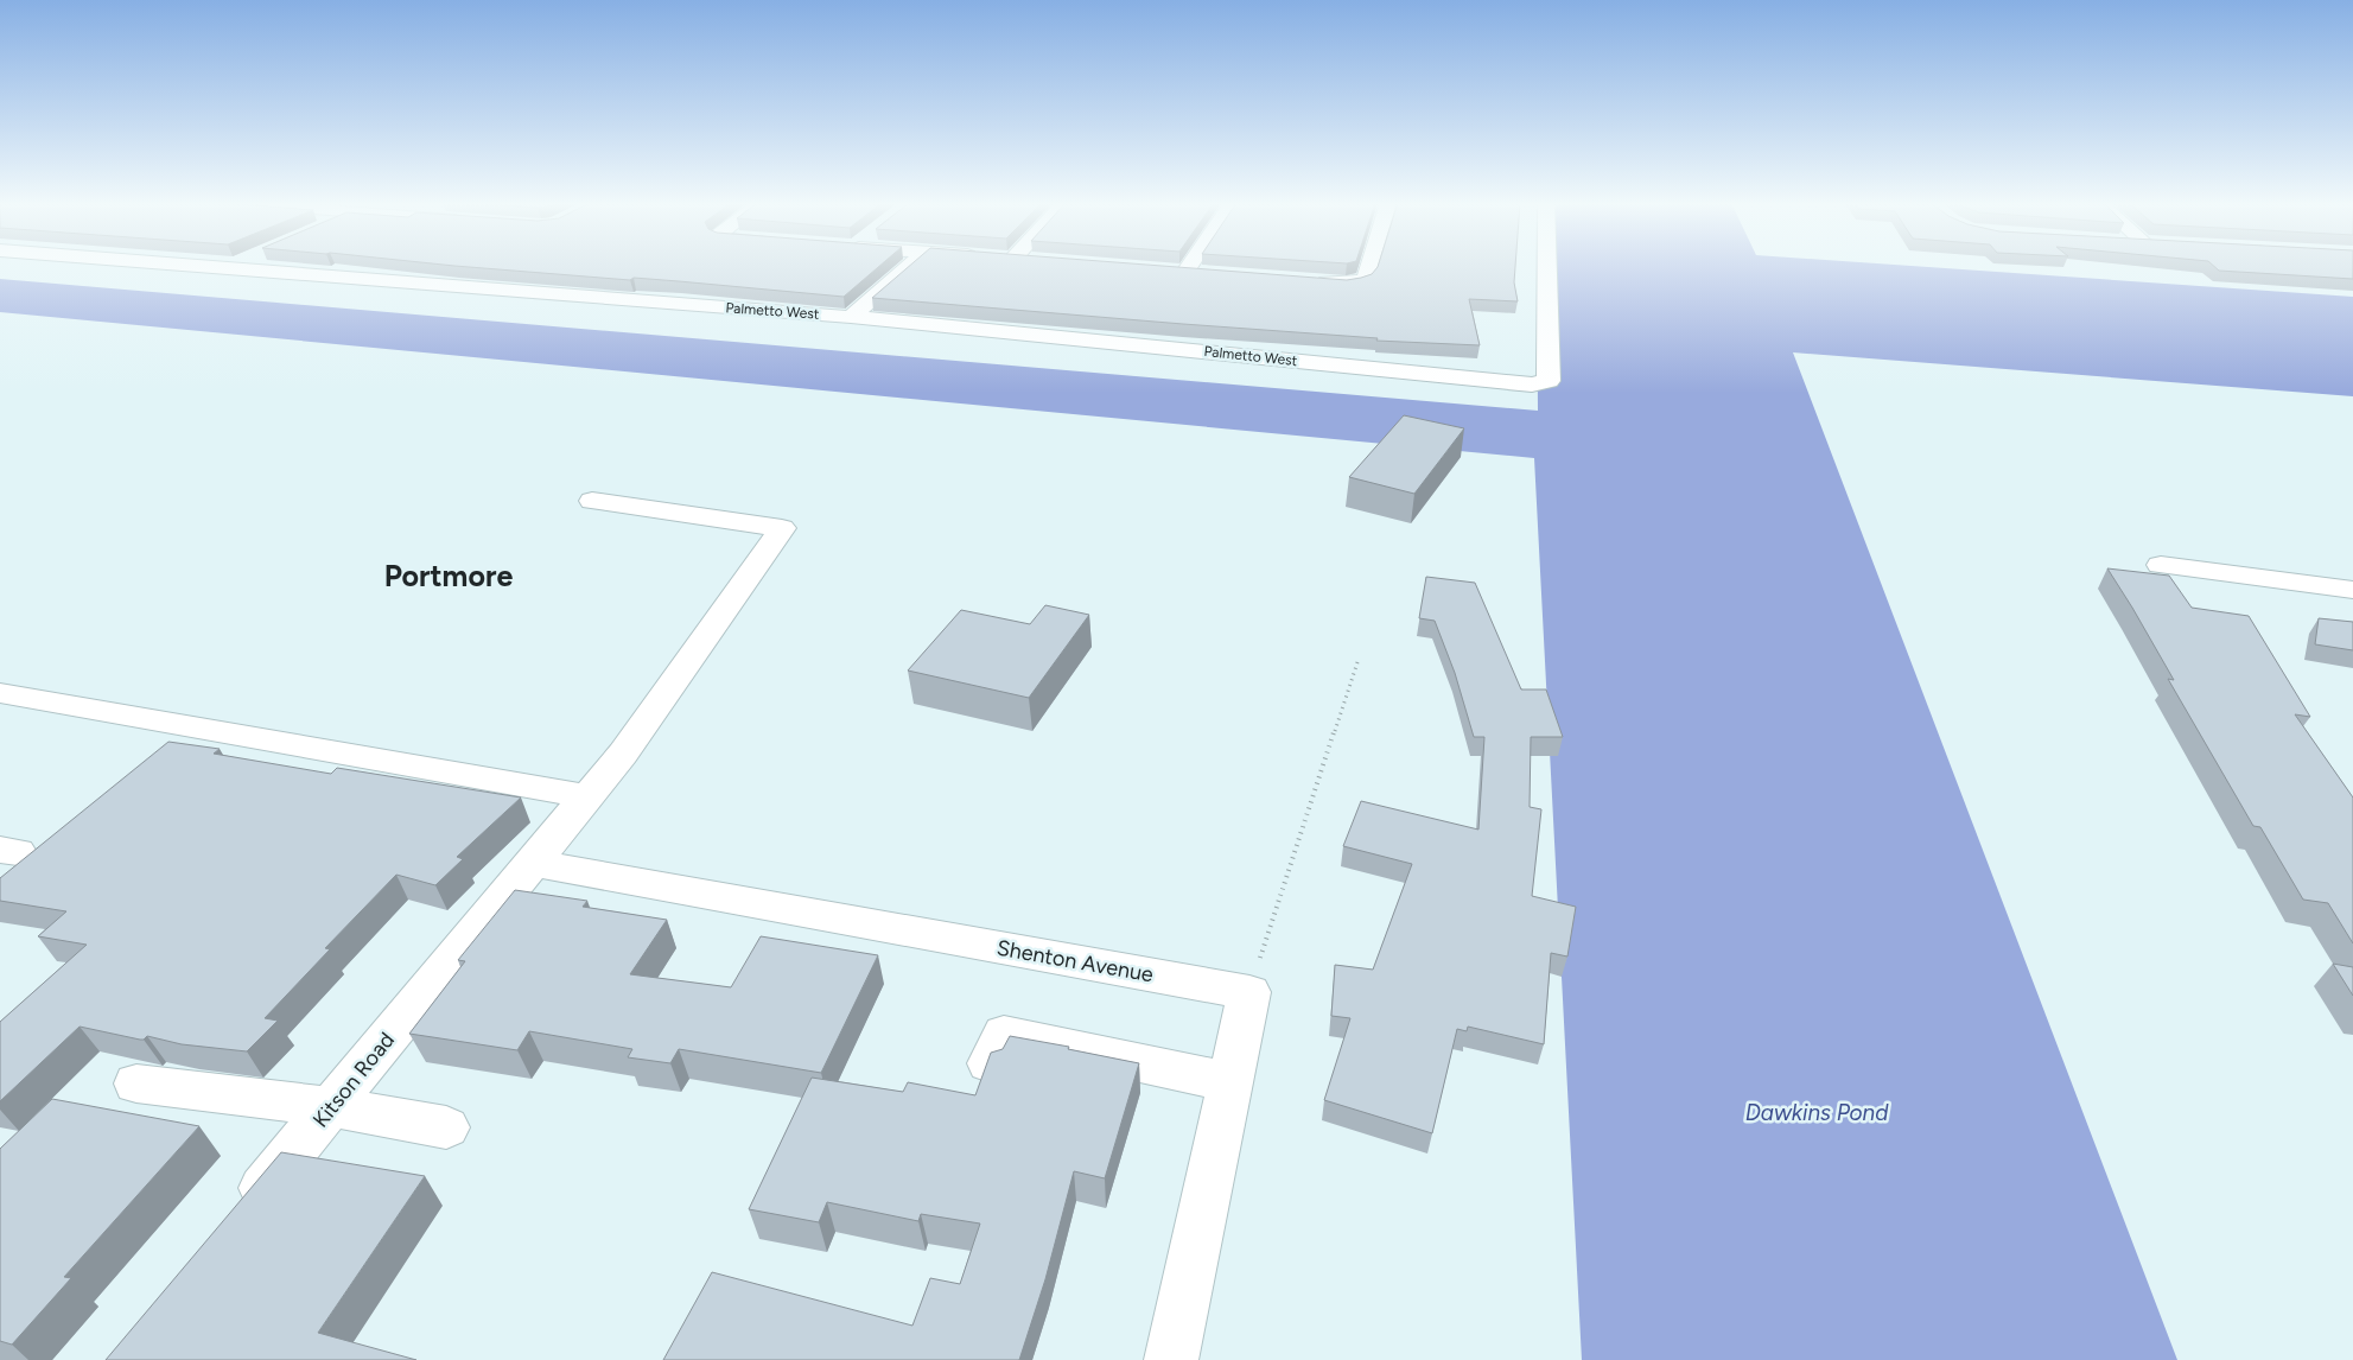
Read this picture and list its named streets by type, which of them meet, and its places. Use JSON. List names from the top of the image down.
{
  "streets": {
    "street": ["Palmetto West", "Shenton Avenue", "Kitson Road"]
  },
  "crossings": [
    ["Shenton Avenue", "Kitson Road"]
  ],
  "districts": ["Portmore"],
  "water": ["Dawkins Pond"]
}
